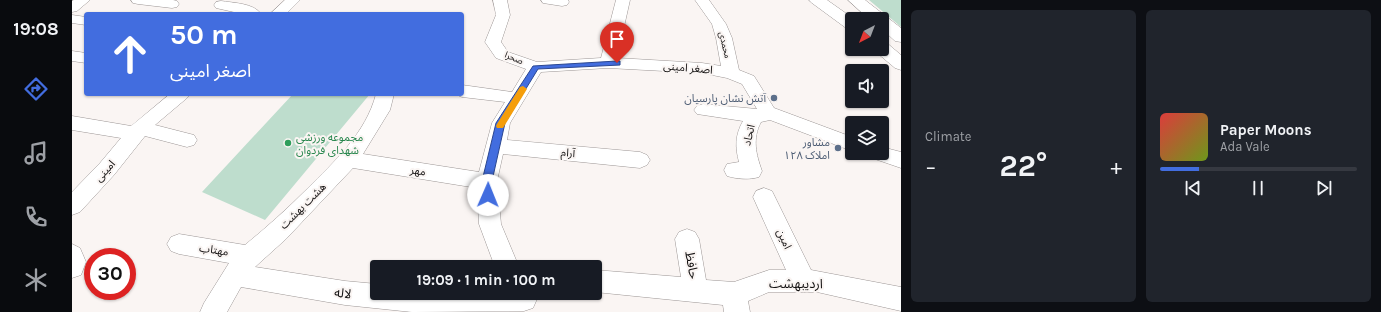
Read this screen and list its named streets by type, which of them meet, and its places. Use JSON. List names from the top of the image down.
{
  "streets": {
    "street": [
      "محمدی",
      "صحرا",
      "اصغر امینی",
      "اتحاد",
      "آرام",
      "امینی",
      "مهر",
      "هشت بهشت",
      "امین",
      "مهتاب",
      "حافظ",
      "اردیبهشت",
      "لاله"
    ]
  },
  "crossings": [
    ["محمدی", "اصغر امینی"],
    ["صحرا", "اصغر امینی"],
    ["اصغر امینی", "اتحاد"],
    ["مهر", "هشت بهشت"],
    ["هشت بهشت", "مهتاب"],
    ["هشت بهشت", "لاله"],
    ["امین", "اردیبهشت"],
    ["مهتاب", "لاله"],
    ["حافظ", "اردیبهشت"]
  ],
  "places": ["آتش نشان پارسیان", "مجموعه ورزشی شهدای فردوان", "مشاور املاک ۱۲۸"],
  "north": "bottom left",
  "page": {
    "tabs": "19:08",
    "tile": "Climate",
    "turn": ["50 m", "اصغر امینی"],
    "song": ["Paper Moons", "Ada Vale"],
    "heat": ["−", "22°", "+"],
    "limit": "30",
    "trip": "19:09 · 1 min · 100 m"
  }
}
